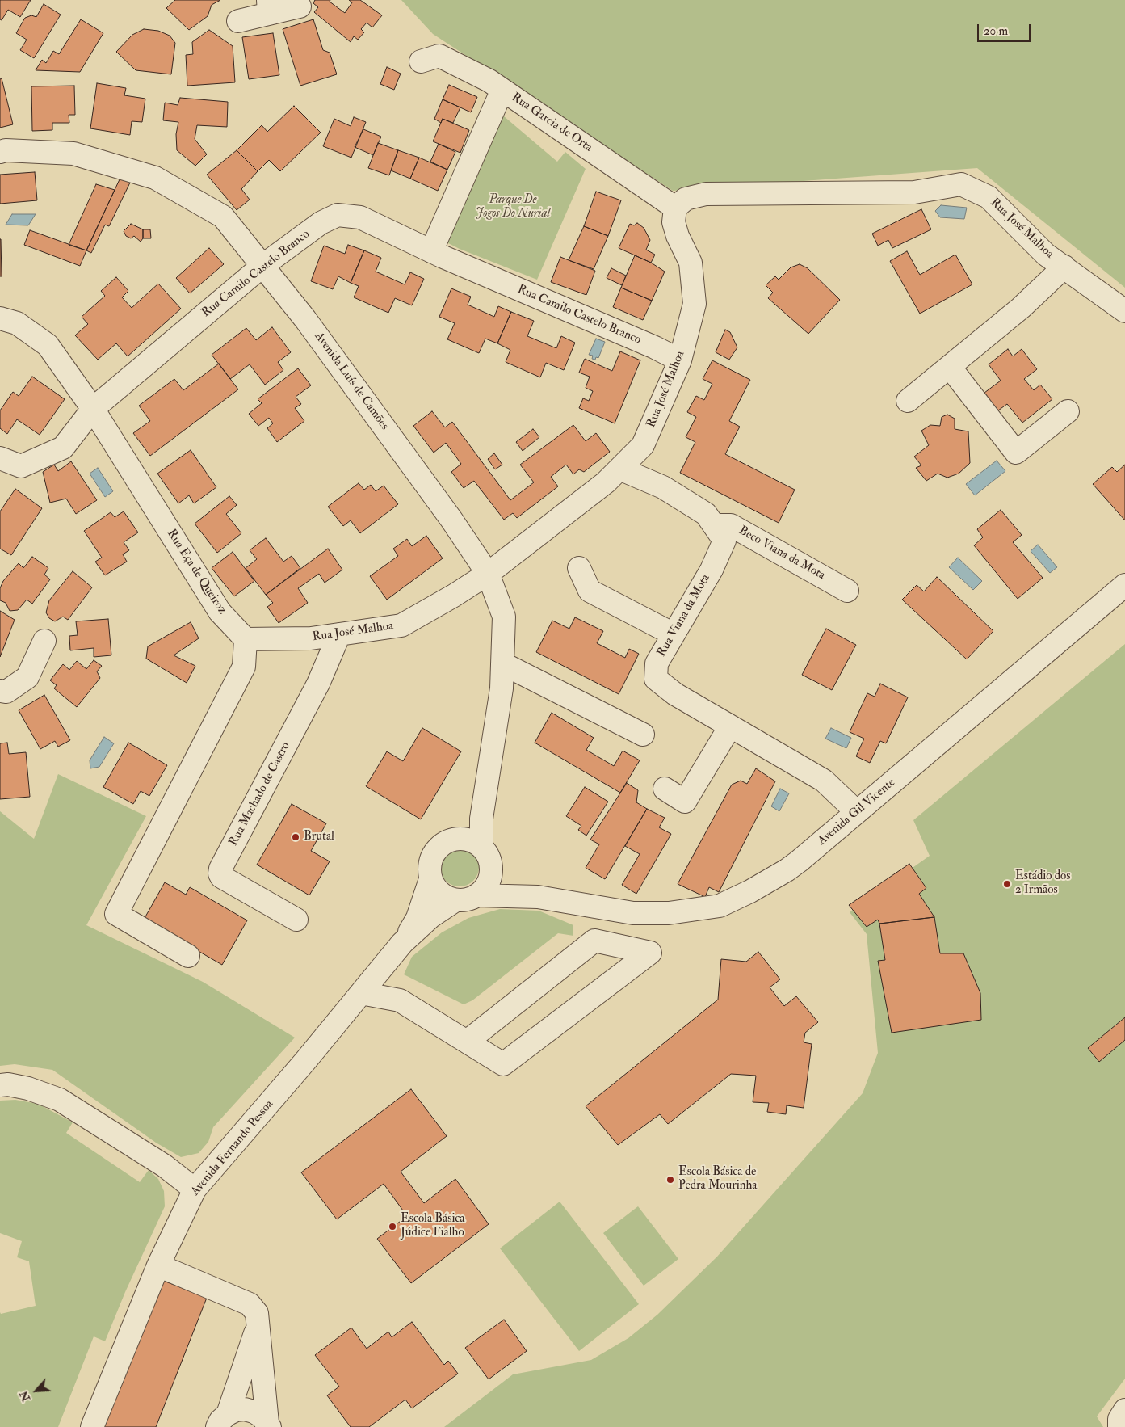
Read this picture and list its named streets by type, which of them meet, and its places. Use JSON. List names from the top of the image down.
{
  "streets": {
    "street": [
      "Rua Garcia de Orta",
      "Rua José Malhoa",
      "Rua Camilo Castelo Branco",
      "Avenida Luís de Camões",
      "Beco Viana da Mota",
      "Rua Eça de Queiroz",
      "Rua Viana da Mota",
      "Rua Machado de Castro",
      "Avenida Gil Vicente",
      "Avenida Fernando Pessoa"
    ]
  },
  "crossings": [
    ["Rua Garcia de Orta", "Rua José Malhoa"],
    ["Rua José Malhoa", "Rua Camilo Castelo Branco"],
    ["Rua José Malhoa", "Avenida Luís de Camões"],
    ["Rua José Malhoa", "Rua Eça de Queiroz"],
    ["Rua José Malhoa", "Rua Viana da Mota"],
    ["Rua José Malhoa", "Rua Machado de Castro"],
    ["Rua Camilo Castelo Branco", "Avenida Luís de Camões"],
    ["Rua Camilo Castelo Branco", "Rua Eça de Queiroz"],
    ["Beco Viana da Mota", "Rua Viana da Mota"],
    ["Rua Viana da Mota", "Avenida Gil Vicente"]
  ],
  "parks": ["Parque De Jogos Do Nurial"],
  "places": [
    "Brutal",
    "Estádio dos 2 Irmãos",
    "Escola Básica de Pedra Mourinha",
    "Escola Básica Júdice Fialho"
  ],
  "scale_bar": "20 m",
  "north": "bottom left"
}
